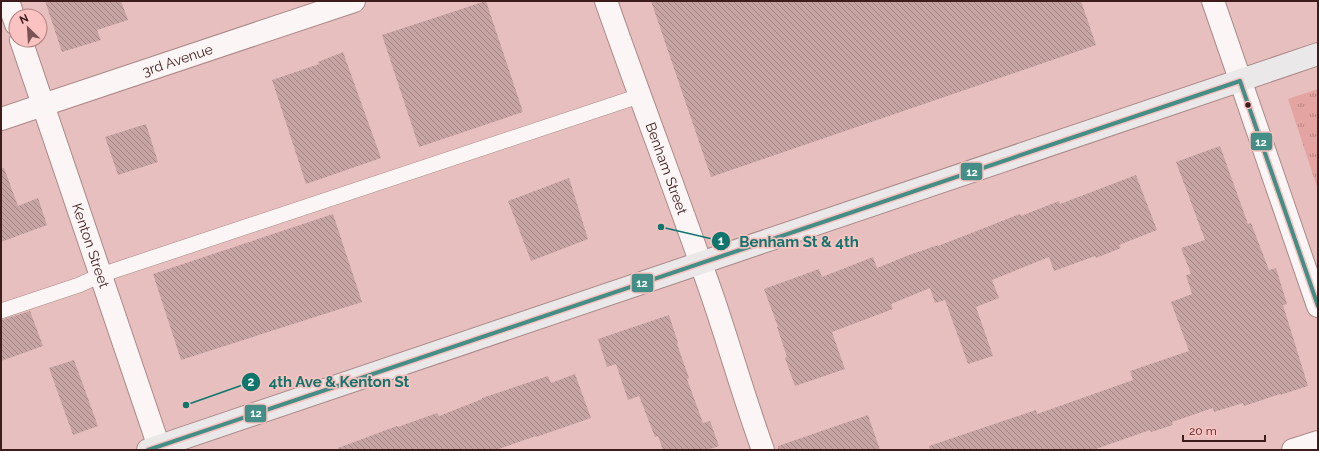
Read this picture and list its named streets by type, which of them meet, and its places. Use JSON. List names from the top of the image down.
{
  "streets": {
    "street": ["3rd Avenue", "Benham Street", "Kenton Street"]
  },
  "crossings": [
    ["3rd Avenue", "Kenton Street"]
  ],
  "places": ["Benham St & 4th", "4th Ave & Kenton St"],
  "lines": ["transit line 12"],
  "scale_bar": "20 m",
  "north": "top left"
}
